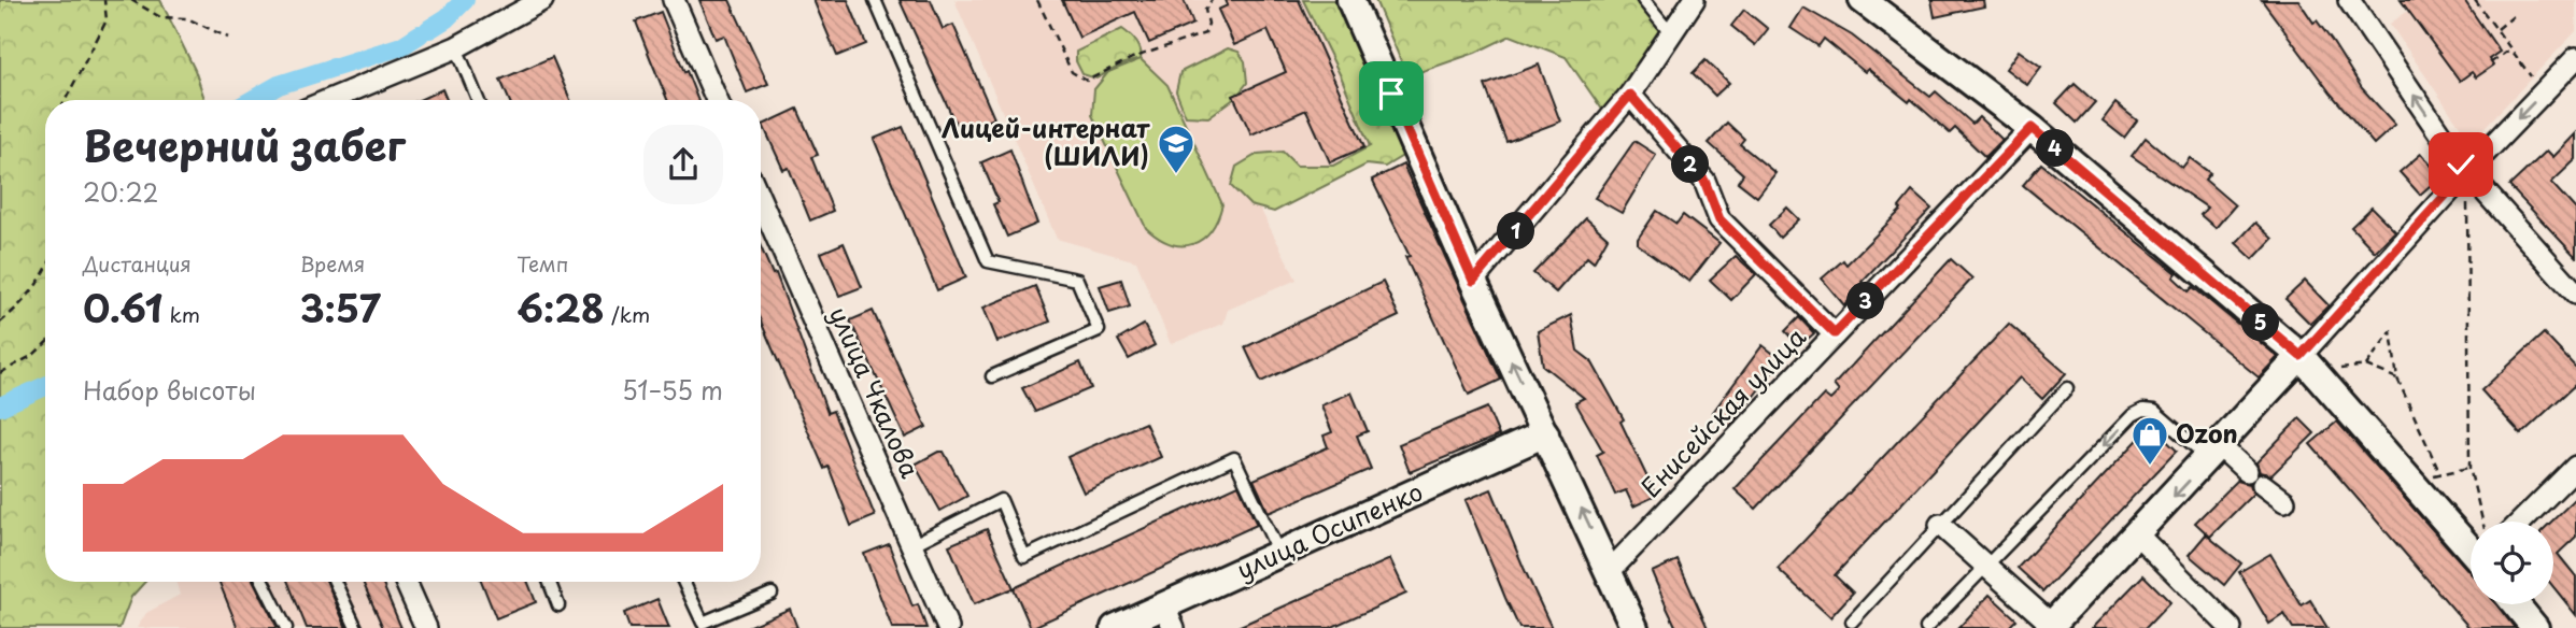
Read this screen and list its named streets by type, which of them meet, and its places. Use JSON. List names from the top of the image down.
{
  "streets": {
    "street": ["улица Чкалова", "Енисейская улица", "улица Осипенко"]
  },
  "places": {
    "school or university": ["Лицей-интернат (ШИЛИ)"],
    "shop": ["Ozon"]
  },
  "page": {
    "heading": ["Вечерний забег", "20:22"],
    "pins": [
      "4",
      "2",
      "1",
      "3",
      "5"
    ],
    "stats": [
      ["Дистанция", "0.61 km"],
      ["Время", "3:57"],
      ["Темп", "6:28 /km"]
    ],
    "chart": ["Набор высоты", "51–55 m"]
  }
}
